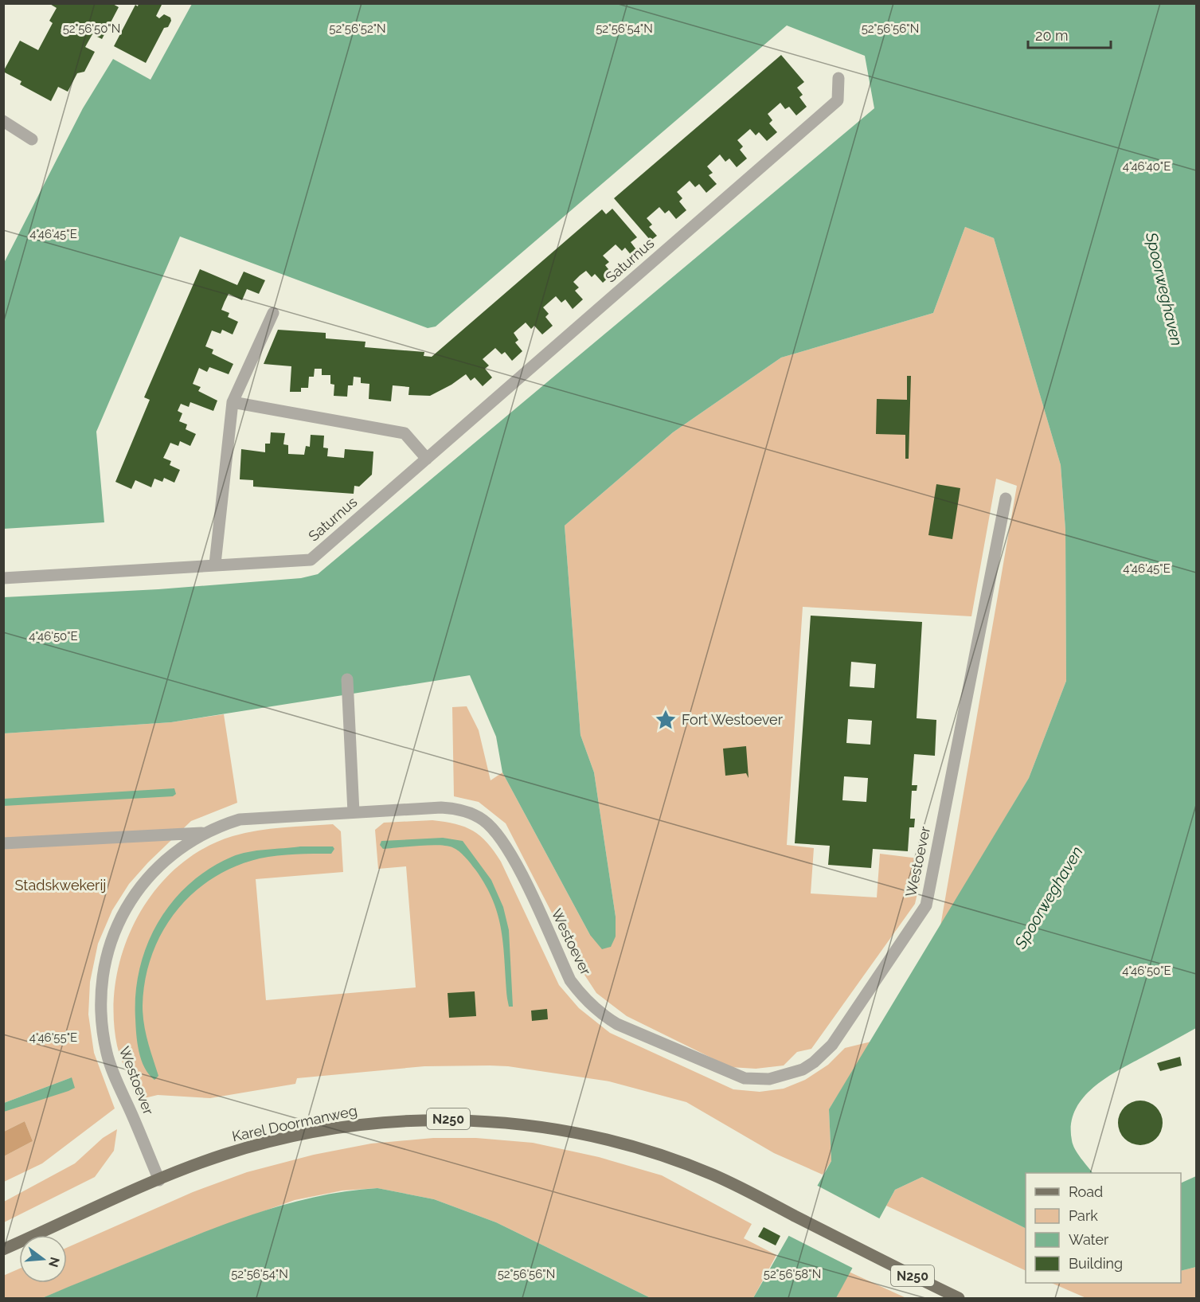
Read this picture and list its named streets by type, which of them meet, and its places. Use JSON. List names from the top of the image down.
{
  "streets": {
    "main road": ["N250", "Karel Doormanweg"],
    "street": ["Saturnus", "Westoever"]
  },
  "crossings": [
    ["Westoever", "Karel Doormanweg"]
  ],
  "water": ["Spoorweghaven"],
  "parks": ["Stadskwekerij"],
  "places": {
    "place": ["Fort Westoever"]
  },
  "legend": [
    "Road",
    "Park",
    "Water",
    "Building"
  ],
  "scale_bar": "20 m",
  "north": "right",
  "coordinates": [
    "52°56'50\"N",
    "52°56'52\"N",
    "52°56'54\"N",
    "52°56'56\"N",
    "4°46'40\"E",
    "4°46'45\"E",
    "4°46'50\"E",
    "4°46'55\"E",
    "52°56'58\"N"
  ]
}
